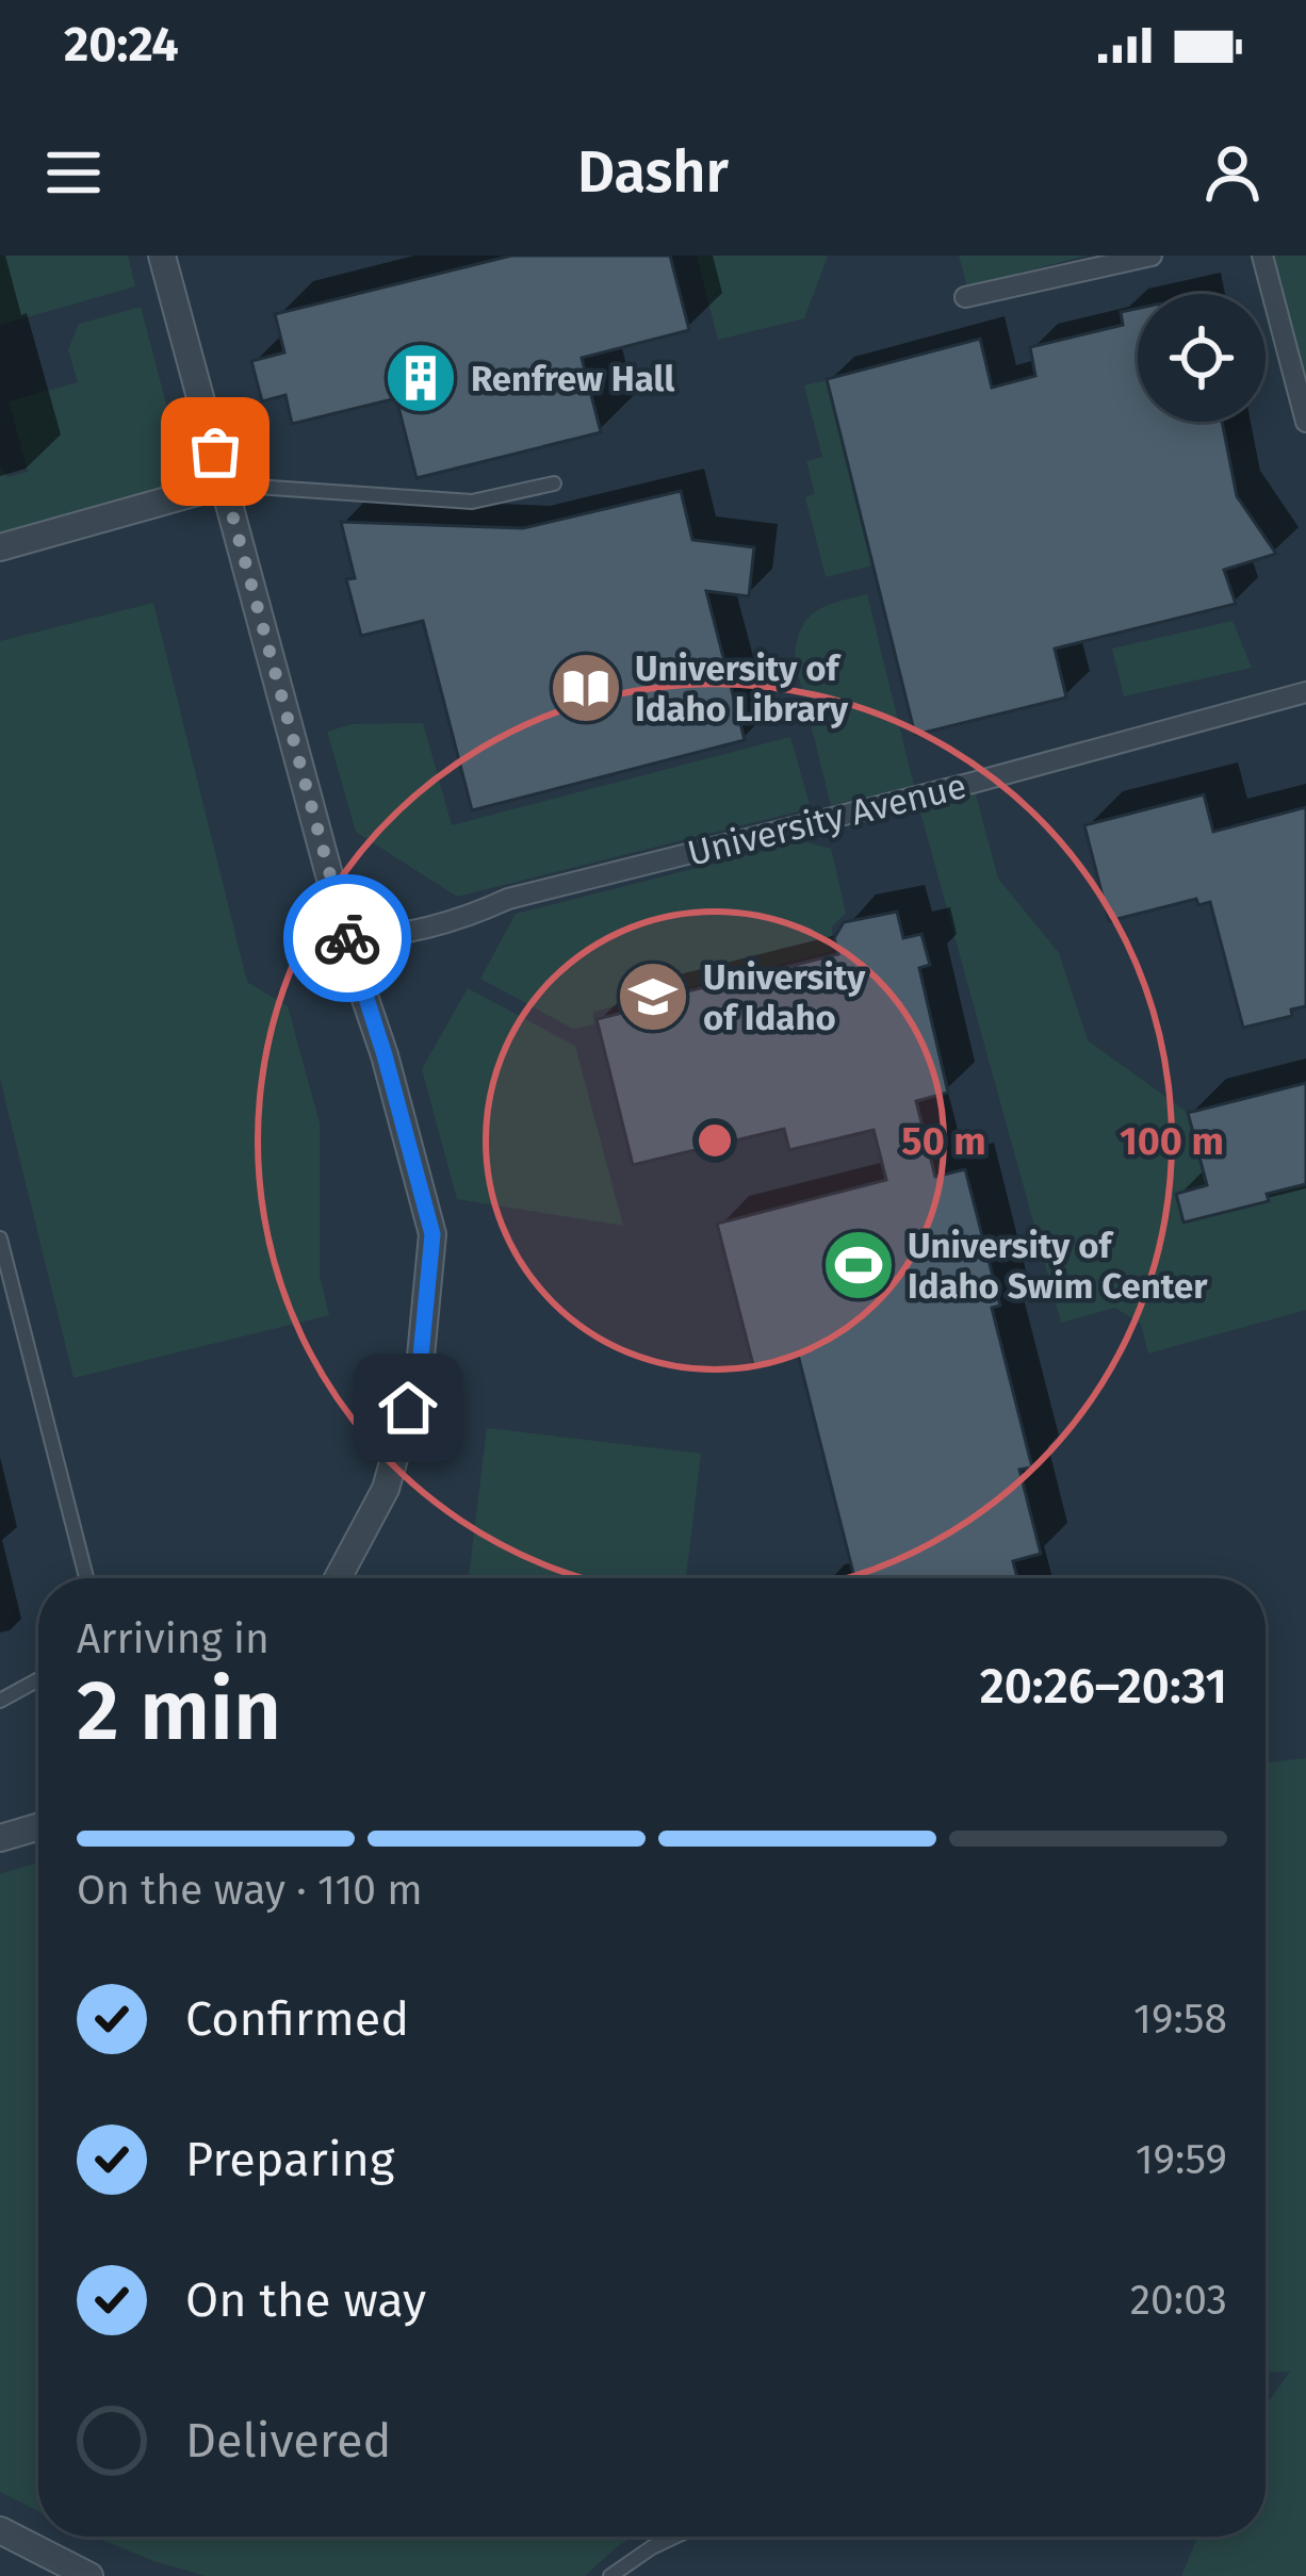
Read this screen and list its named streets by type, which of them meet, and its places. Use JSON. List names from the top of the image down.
{
  "streets": {
    "street": ["University Avenue"]
  },
  "places": {
    "building": ["Renfrew Hall"],
    "library": ["University of Idaho Library"],
    "school or university": ["University of Idaho"],
    "sports": ["University of Idaho Swim Center"]
  },
  "page": {
    "status": "20:24",
    "header": "Dashr",
    "heading": ["2 min", "Arriving in", "20:26–20:31"],
    "bar": "On the way · 110 m",
    "list": [
      ["Confirmed", "19:58"],
      ["Preparing", "19:59"],
      ["On the way", "20:03"],
      "Delivered"
    ]
  },
  "rings": ["50 m", "100 m"]
}
